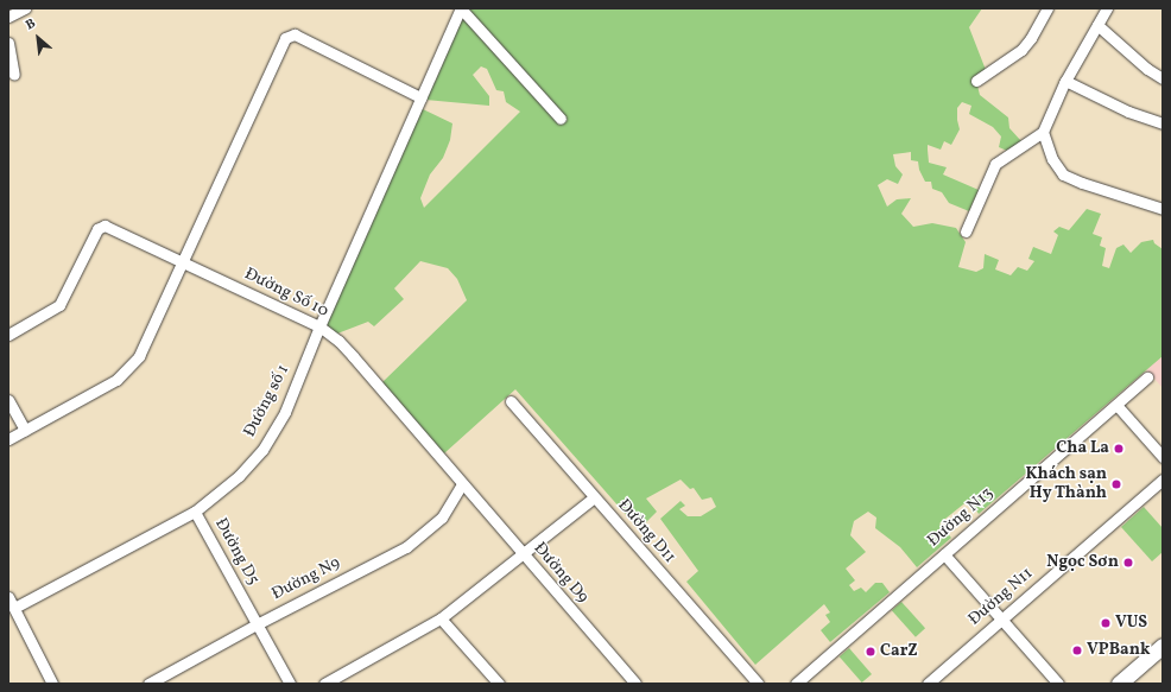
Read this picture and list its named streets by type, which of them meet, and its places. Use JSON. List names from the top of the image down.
{
  "streets": {
    "street": [
      "Đường Số 10",
      "Đường số 1",
      "Đường N13",
      "Đường D11",
      "Đường D5",
      "Đường D9",
      "Đường N9",
      "Đường N11"
    ]
  },
  "crossings": [
    ["Đường Số 10", "Đường số 1"],
    ["Đường Số 10", "Đường D9"],
    ["Đường Số 10", "Đường N9"],
    ["Đường số 1", "Đường D5"],
    ["Đường D5", "Đường N9"],
    ["Đường D9", "Đường N9"]
  ],
  "places": [
    "Cha La",
    "Khách sạn Hy Thành",
    "Ngọc Sơn",
    "VUS",
    "VPBank",
    "CarZ"
  ],
  "north": "top left"
}
